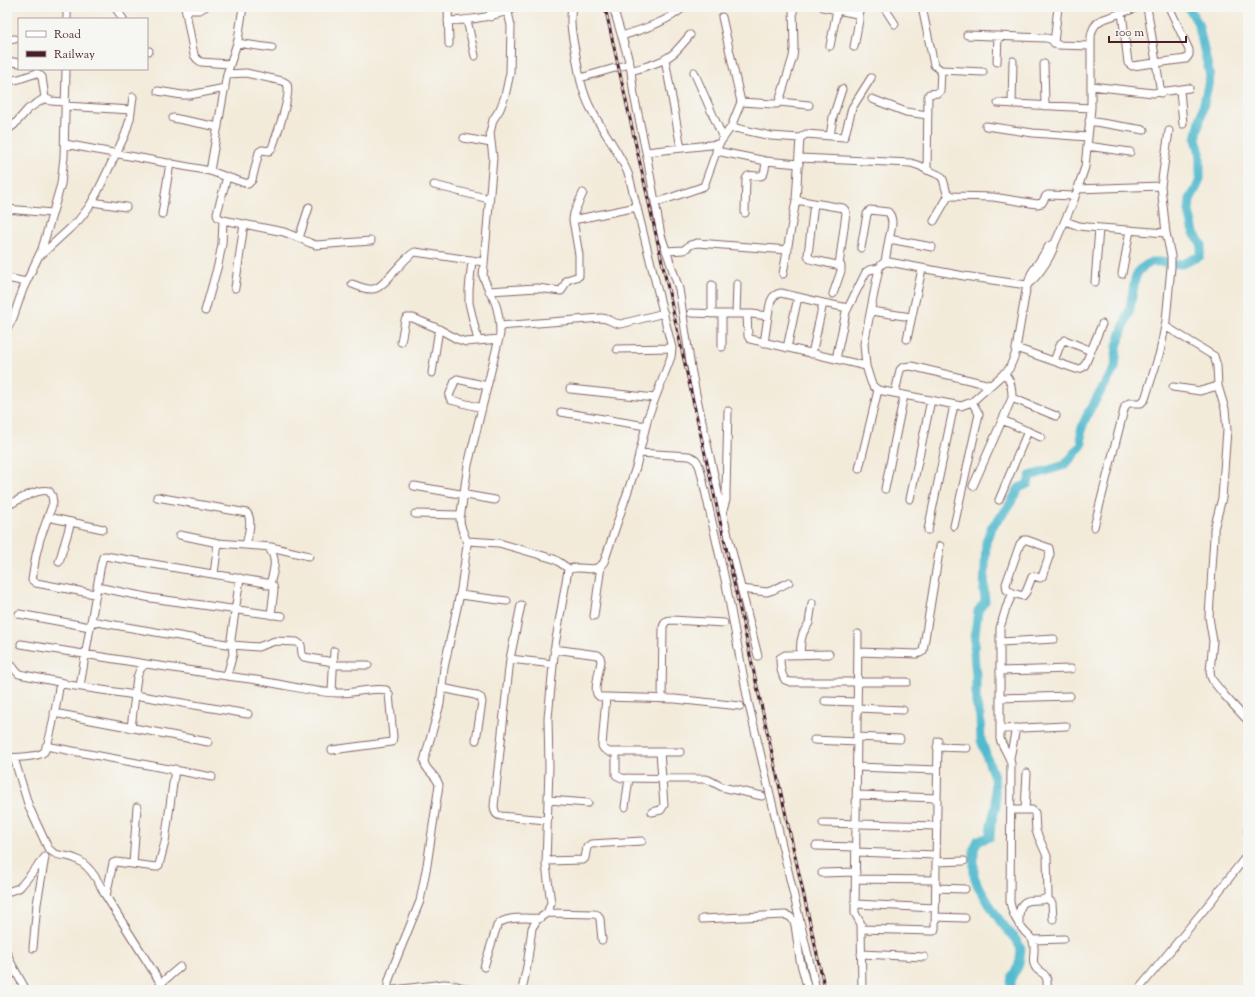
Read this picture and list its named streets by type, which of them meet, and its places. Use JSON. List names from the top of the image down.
{
  "legend": ["Road", "Railway"],
  "scale_bar": "100 m"
}
